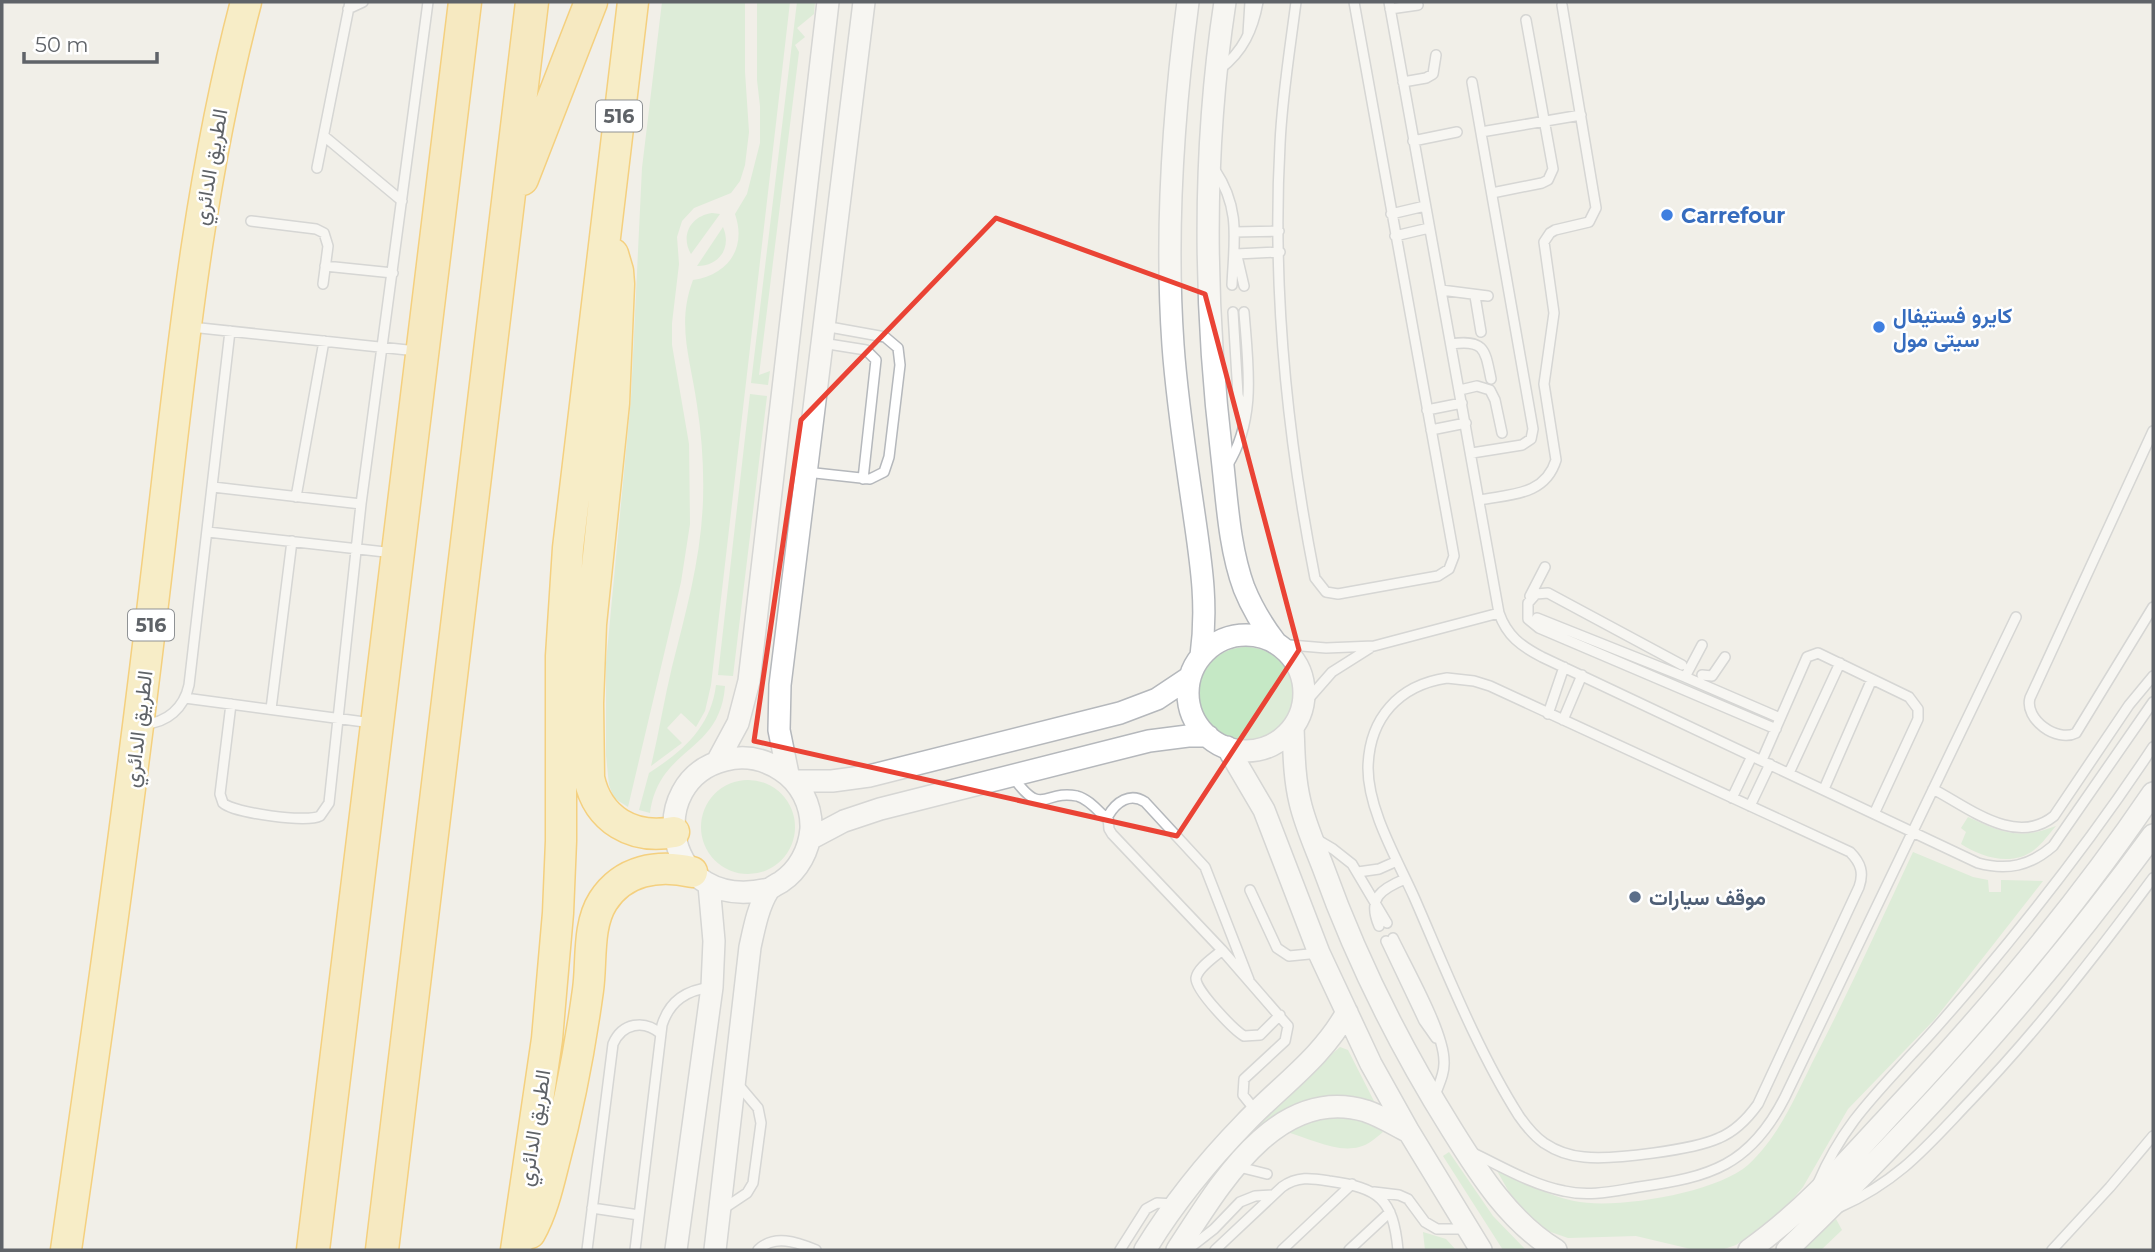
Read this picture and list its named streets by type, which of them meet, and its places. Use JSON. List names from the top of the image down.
{
  "streets": {
    "highway": ["516", "الطريق الدائري"]
  },
  "places": ["Carrefour", "كايرو فستيفال سيتى مول", "موقف سيارات"],
  "scale_bar": "50 m"
}
